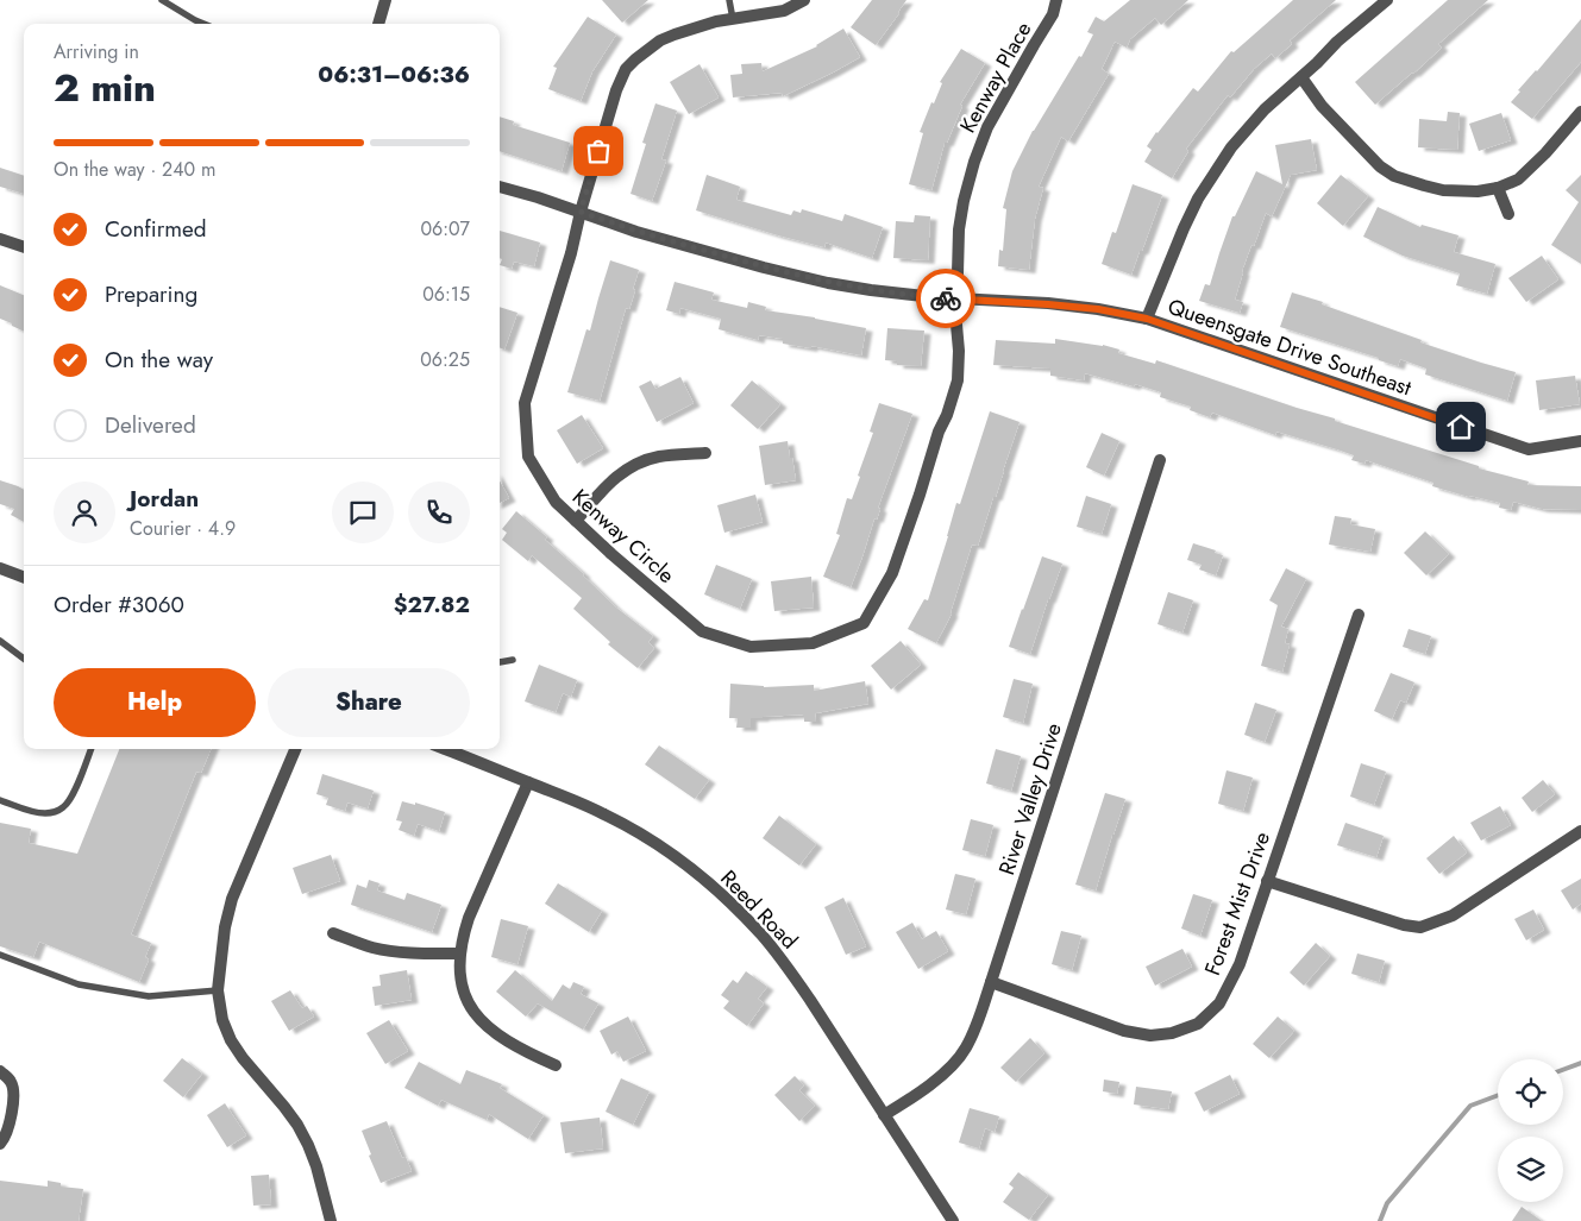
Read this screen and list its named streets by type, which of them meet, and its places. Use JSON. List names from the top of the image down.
{
  "streets": {
    "street": [
      "Kenway Place",
      "Queensgate Drive Southeast",
      "Kenway Circle",
      "River Valley Drive",
      "Forest Mist Drive",
      "Reed Road"
    ]
  },
  "crossings": [
    ["Kenway Place", "Queensgate Drive Southeast"],
    ["Kenway Place", "Kenway Circle"],
    ["Queensgate Drive Southeast", "Kenway Circle"],
    ["River Valley Drive", "Forest Mist Drive"],
    ["River Valley Drive", "Reed Road"]
  ],
  "page": {
    "heading": ["2 min", "Arriving in", "06:31–06:36"],
    "panel": [
      "Jordan",
      "Courier · 4.9",
      "Order #3060",
      "$27.82"
    ],
    "bar": "On the way · 240 m",
    "list": [
      ["Confirmed", "06:07"],
      ["Preparing", "06:15"],
      ["On the way", "06:25"],
      "Delivered"
    ],
    "buttons": ["Help", "Share"]
  }
}
